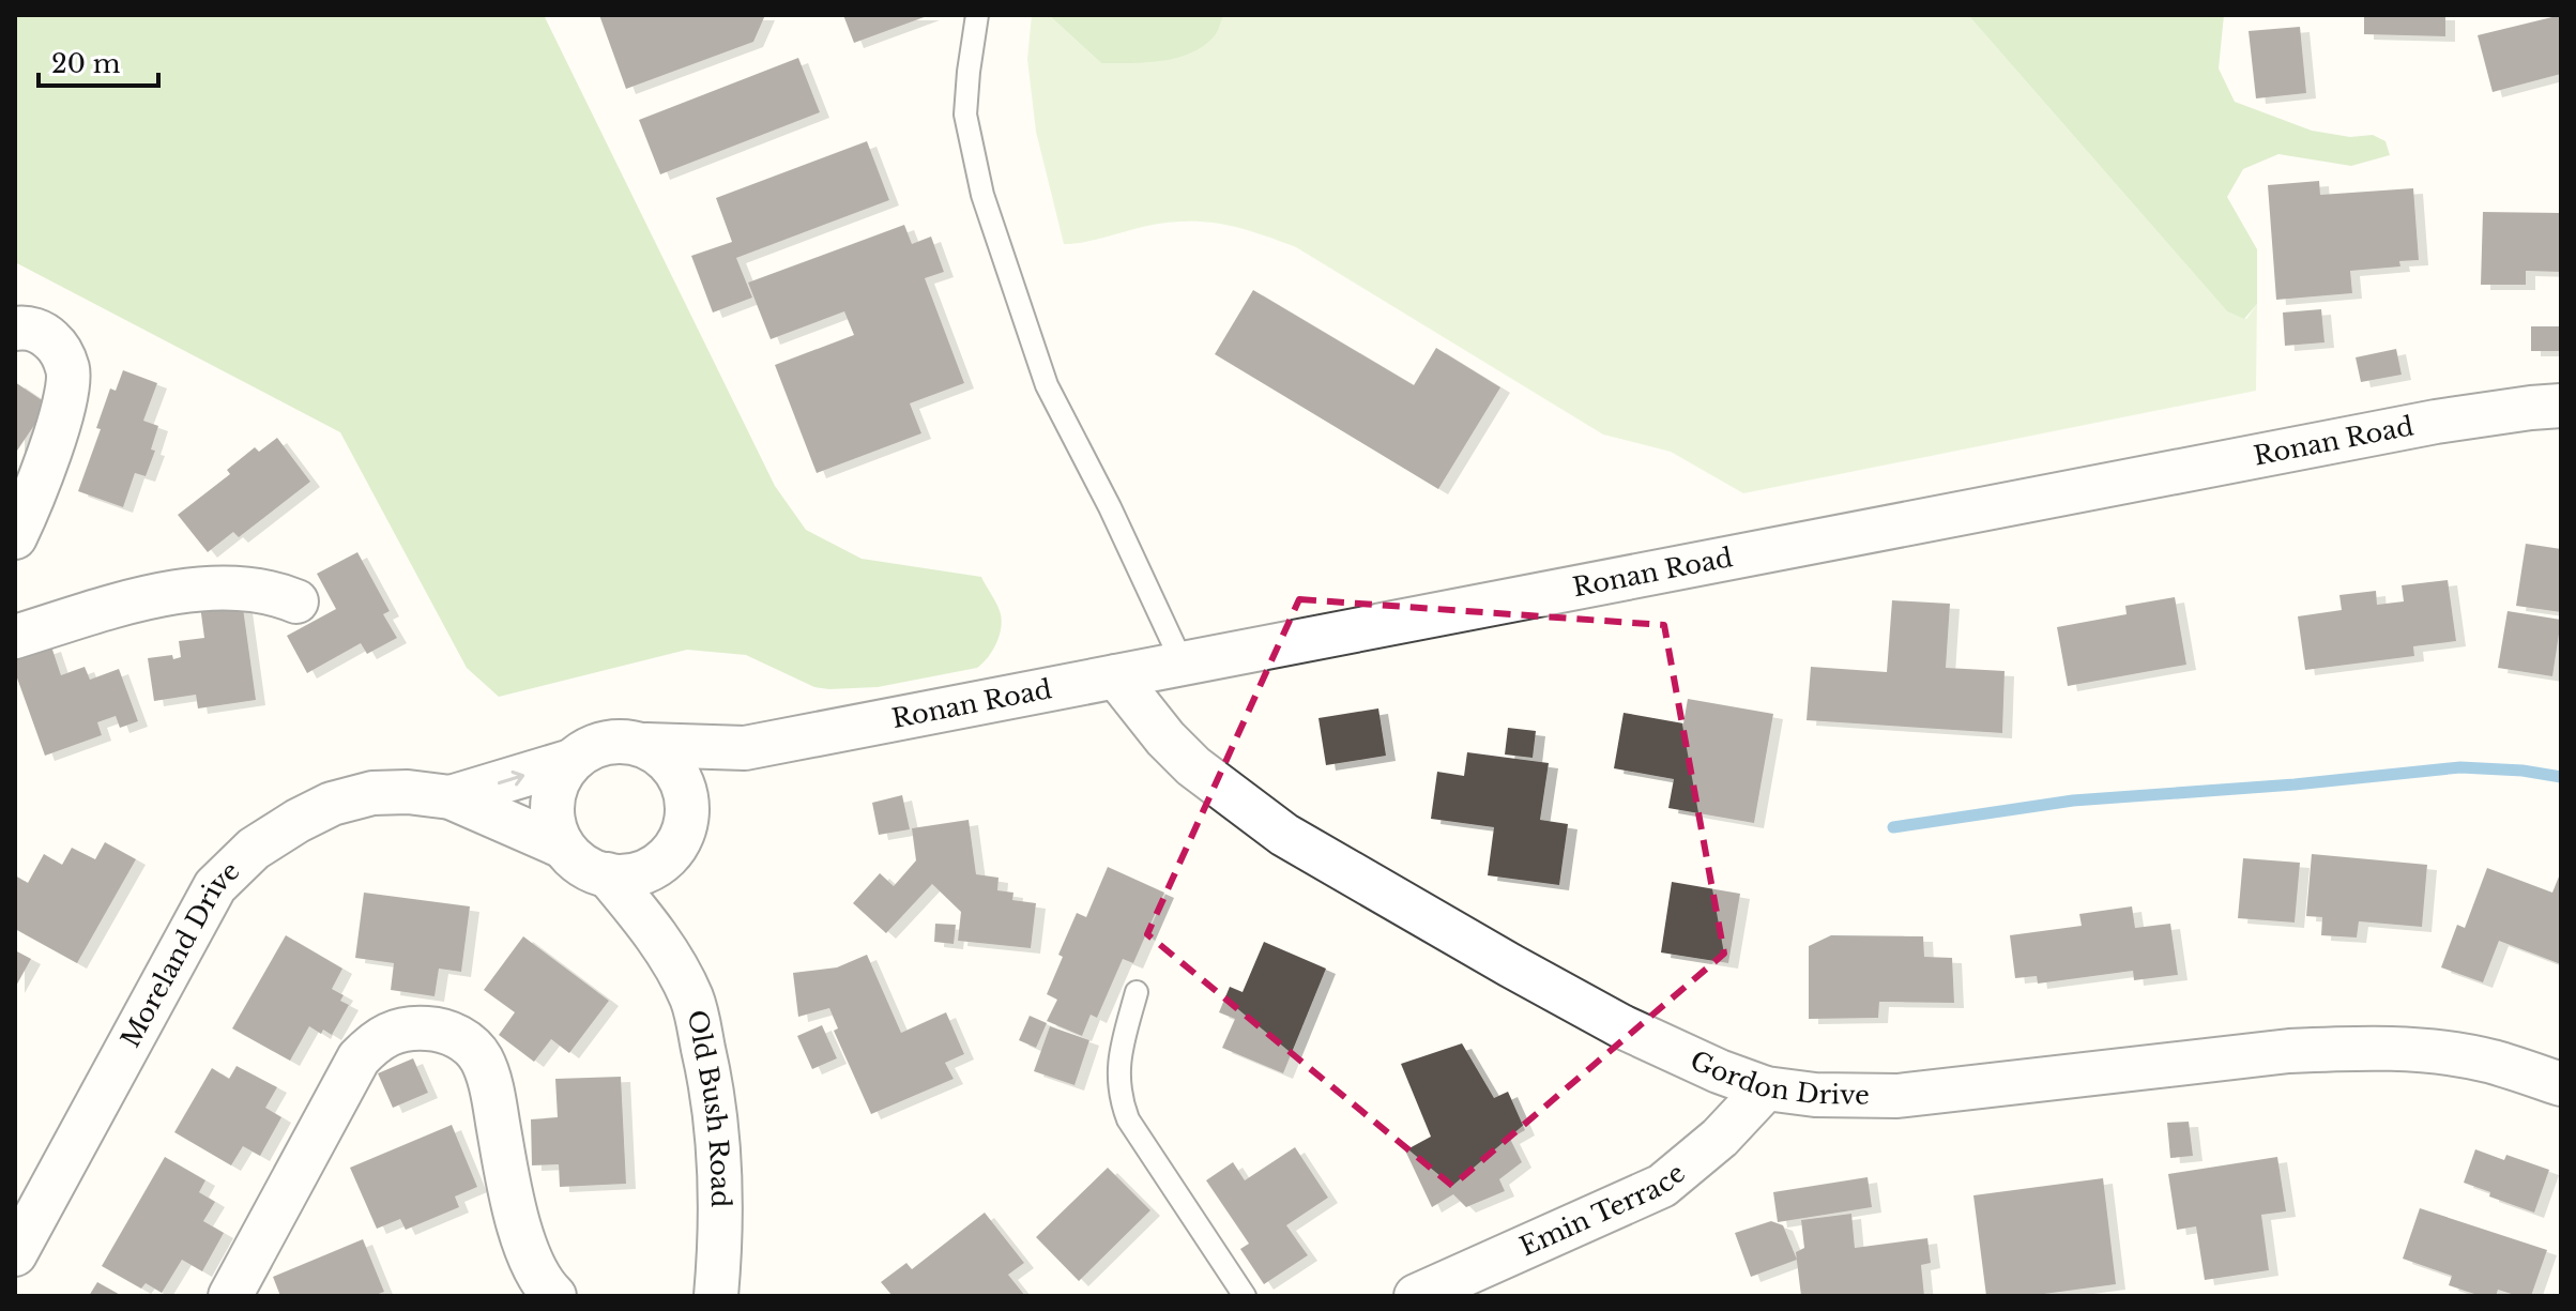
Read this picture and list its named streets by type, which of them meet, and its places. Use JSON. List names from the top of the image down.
{
  "streets": {
    "street": [
      "Ronan Road",
      "Moreland Drive",
      "Gordon Drive",
      "Old Bush Road",
      "Emin Terrace"
    ]
  },
  "crossings": [
    ["Ronan Road", "Moreland Drive"],
    ["Ronan Road", "Gordon Drive"],
    ["Ronan Road", "Old Bush Road"],
    ["Moreland Drive", "Old Bush Road"],
    ["Gordon Drive", "Emin Terrace"]
  ],
  "scale_bar": "20 m"
}
